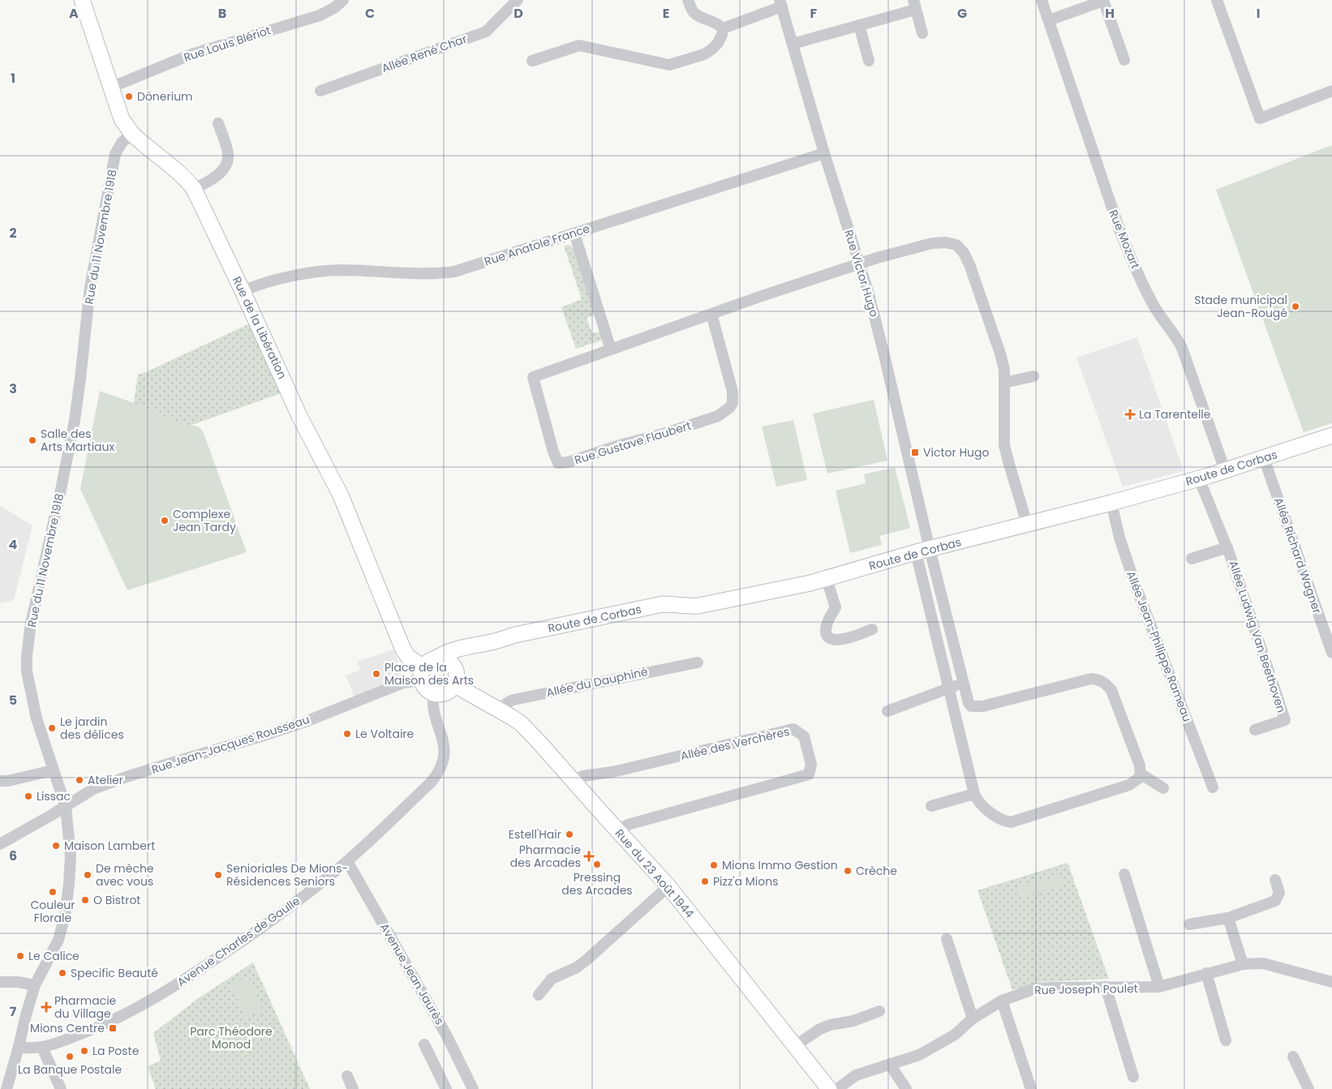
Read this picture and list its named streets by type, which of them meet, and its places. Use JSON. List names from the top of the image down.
{
  "streets": {
    "main road": ["Rue de la Libération", "Route de Corbas", "Rue du 23 Août 1944"],
    "street": [
      "Rue Louis Blériot",
      "Allée René Char",
      "Rue du 11 Novembre 1918",
      "Rue Mozart",
      "Rue Anatole France",
      "Rue Victor Hugo",
      "Rue Gustave Flaubert",
      "Allée Richard Wagner",
      "Allée Ludwig Van Beethoven",
      "Allée Jean-Philippe Rameau",
      "Allée du Dauphiné",
      "Allée des Verchères",
      "Rue Jean-Jacques Rousseau",
      "Avenue Charles de Gaulle",
      "Avenue Jean Jaurès",
      "Rue Joseph Poulet"
    ]
  },
  "crossings": [
    ["Rue Louis Blériot", "Rue de la Libération"],
    ["Rue du 11 Novembre 1918", "Rue de la Libération"],
    ["Rue du 11 Novembre 1918", "Rue Jean-Jacques Rousseau"],
    ["Rue du 11 Novembre 1918", "Avenue Charles de Gaulle"],
    ["Rue Mozart", "Route de Corbas"],
    ["Rue Anatole France", "Rue Victor Hugo"],
    ["Rue Anatole France", "Rue de la Libération"],
    ["Rue Victor Hugo", "Rue Gustave Flaubert"],
    ["Rue Victor Hugo", "Route de Corbas"],
    ["Rue de la Libération", "Route de Corbas"],
    ["Rue de la Libération", "Rue Jean-Jacques Rousseau"],
    ["Rue de la Libération", "Rue du 23 Août 1944"],
    ["Rue de la Libération", "Avenue Charles de Gaulle"],
    ["Route de Corbas", "Allée Richard Wagner"],
    ["Route de Corbas", "Allée Ludwig Van Beethoven"],
    ["Route de Corbas", "Allée Jean-Philippe Rameau"],
    ["Route de Corbas", "Rue Jean-Jacques Rousseau"],
    ["Route de Corbas", "Rue du 23 Août 1944"],
    ["Route de Corbas", "Avenue Charles de Gaulle"],
    ["Allée du Dauphiné", "Rue du 23 Août 1944"],
    ["Allée des Verchères", "Rue du 23 Août 1944"],
    ["Rue Jean-Jacques Rousseau", "Rue du 23 Août 1944"],
    ["Rue Jean-Jacques Rousseau", "Avenue Charles de Gaulle"],
    ["Rue du 23 Août 1944", "Avenue Charles de Gaulle"],
    ["Avenue Charles de Gaulle", "Avenue Jean Jaurès"]
  ],
  "parks": ["Parc Théodore Monod"],
  "places": {
    "other": [
      "Dönerium",
      "Stade municipal Jean-Rougé",
      "Salle des Arts Martiaux",
      "Complexe Jean Tardy",
      "Place de la Maison des Arts",
      "Le jardin des délices",
      "Le Voltaire",
      "Atelier",
      "Lissac",
      "Estell'Hair",
      "Maison Lambert",
      "Pressing des Arcades",
      "Mions Immo Gestion",
      "Crèche",
      "De mèche avec vous",
      "Senioriales De Mions- Résidences Seniors",
      "Pizz'a Mions",
      "Couleur Florale",
      "O Bistrot",
      "Le Calice",
      "Specific Beauté",
      "La Poste",
      "La Banque Postale"
    ],
    "health": ["La Tarentelle", "Pharmacie des Arcades", "Pharmacie du Village"],
    "transit": ["Victor Hugo", "Mions Centre"]
  },
  "grid": {
    "columns": [
      "A",
      "B",
      "C",
      "D",
      "E",
      "F",
      "G",
      "H",
      "I"
    ],
    "rows": [
      "1",
      "2",
      "3",
      "4",
      "5",
      "6",
      "7"
    ]
  }
}
